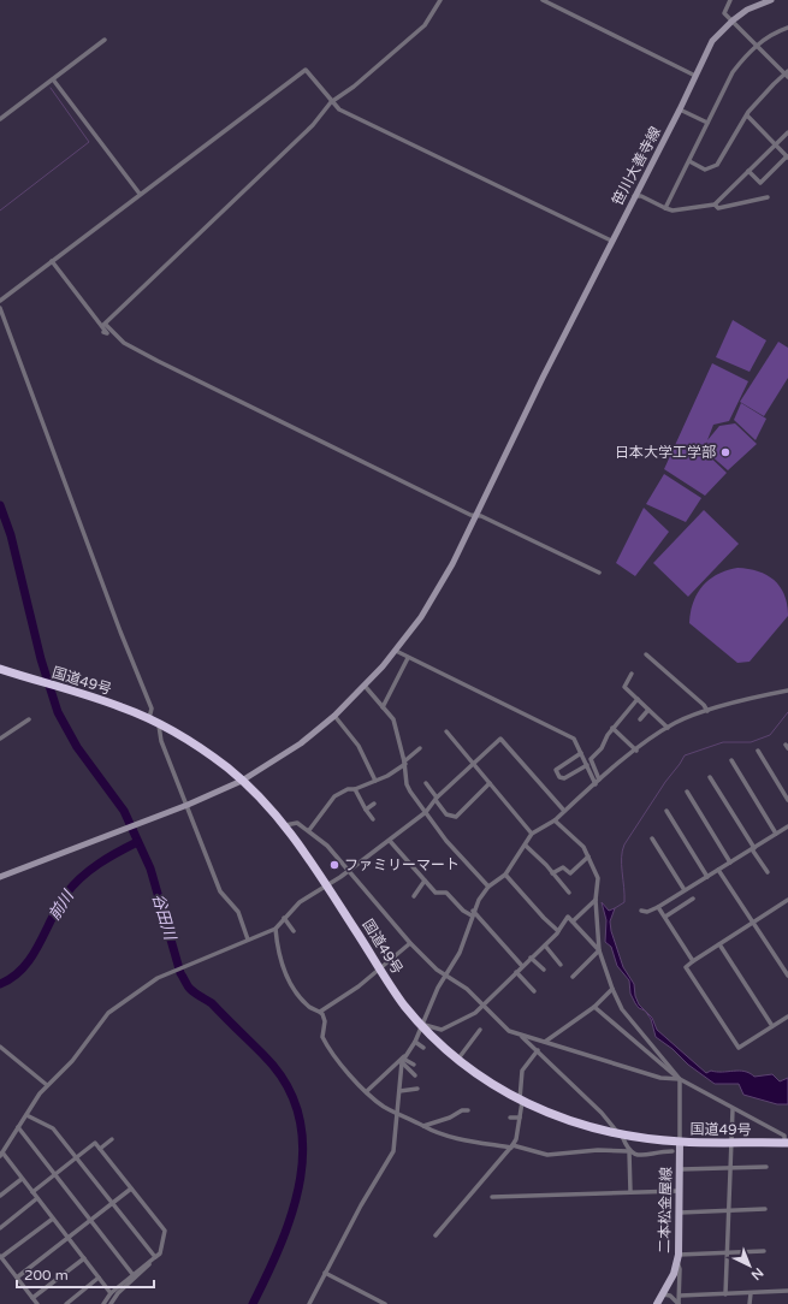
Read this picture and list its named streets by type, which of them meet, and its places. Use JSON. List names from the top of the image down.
{
  "streets": {
    "highway": ["国道49号"],
    "main road": ["二本松金屋線"],
    "street": ["笹川大善寺線"]
  },
  "crossings": [
    ["笹川大善寺線", "国道49号"],
    ["国道49号", "二本松金屋線"]
  ],
  "water": ["前川", "谷田川"],
  "places": ["日本大学工学部", "ファミリーマート"],
  "scale_bar": "200 m",
  "north": "bottom right"
}
